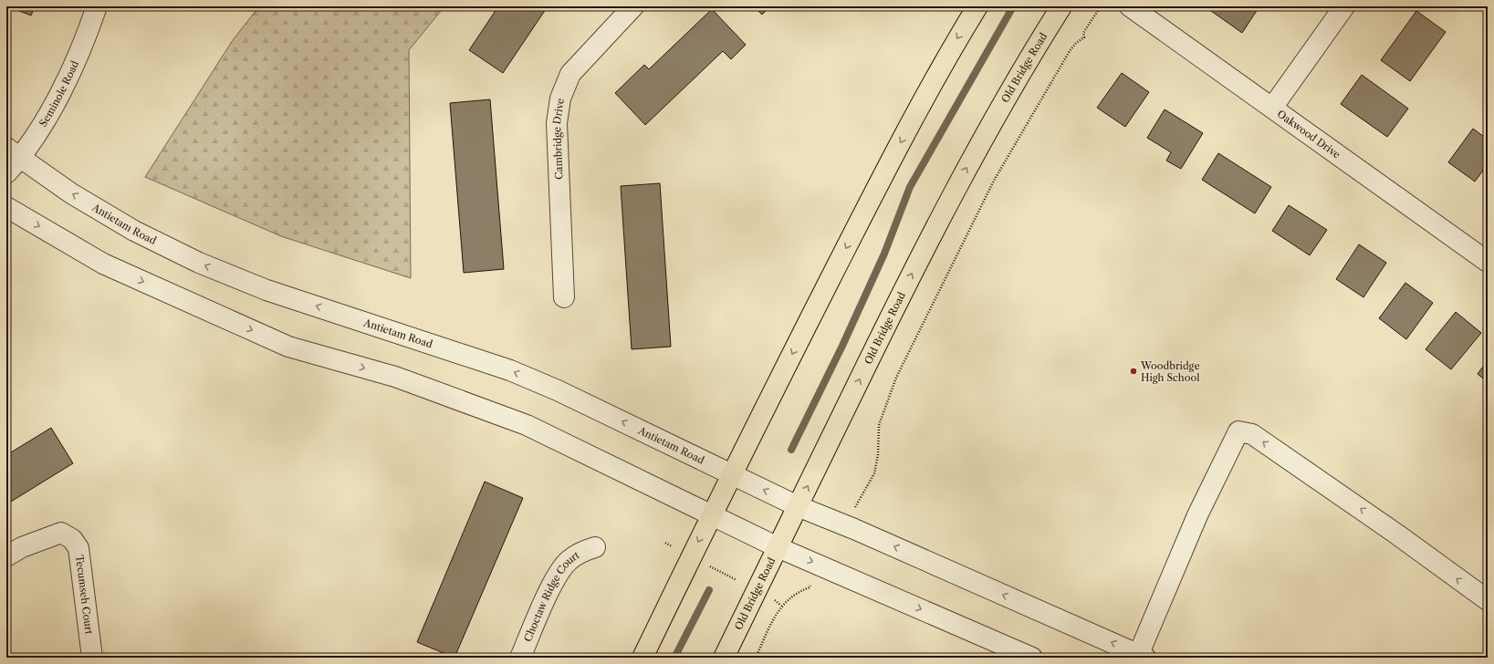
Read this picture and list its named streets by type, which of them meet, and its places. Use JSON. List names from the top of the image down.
{
  "streets": {
    "main road": ["Old Bridge Road"],
    "street": [
      "Seminole Road",
      "Oakwood Drive",
      "Cambridge Drive",
      "Antietam Road",
      "Tecumseh Court",
      "Choctaw Ridge Court"
    ]
  },
  "crossings": [
    ["Old Bridge Road", "Antietam Road"],
    ["Seminole Road", "Antietam Road"]
  ],
  "places": ["Woodbridge High School"]
}
